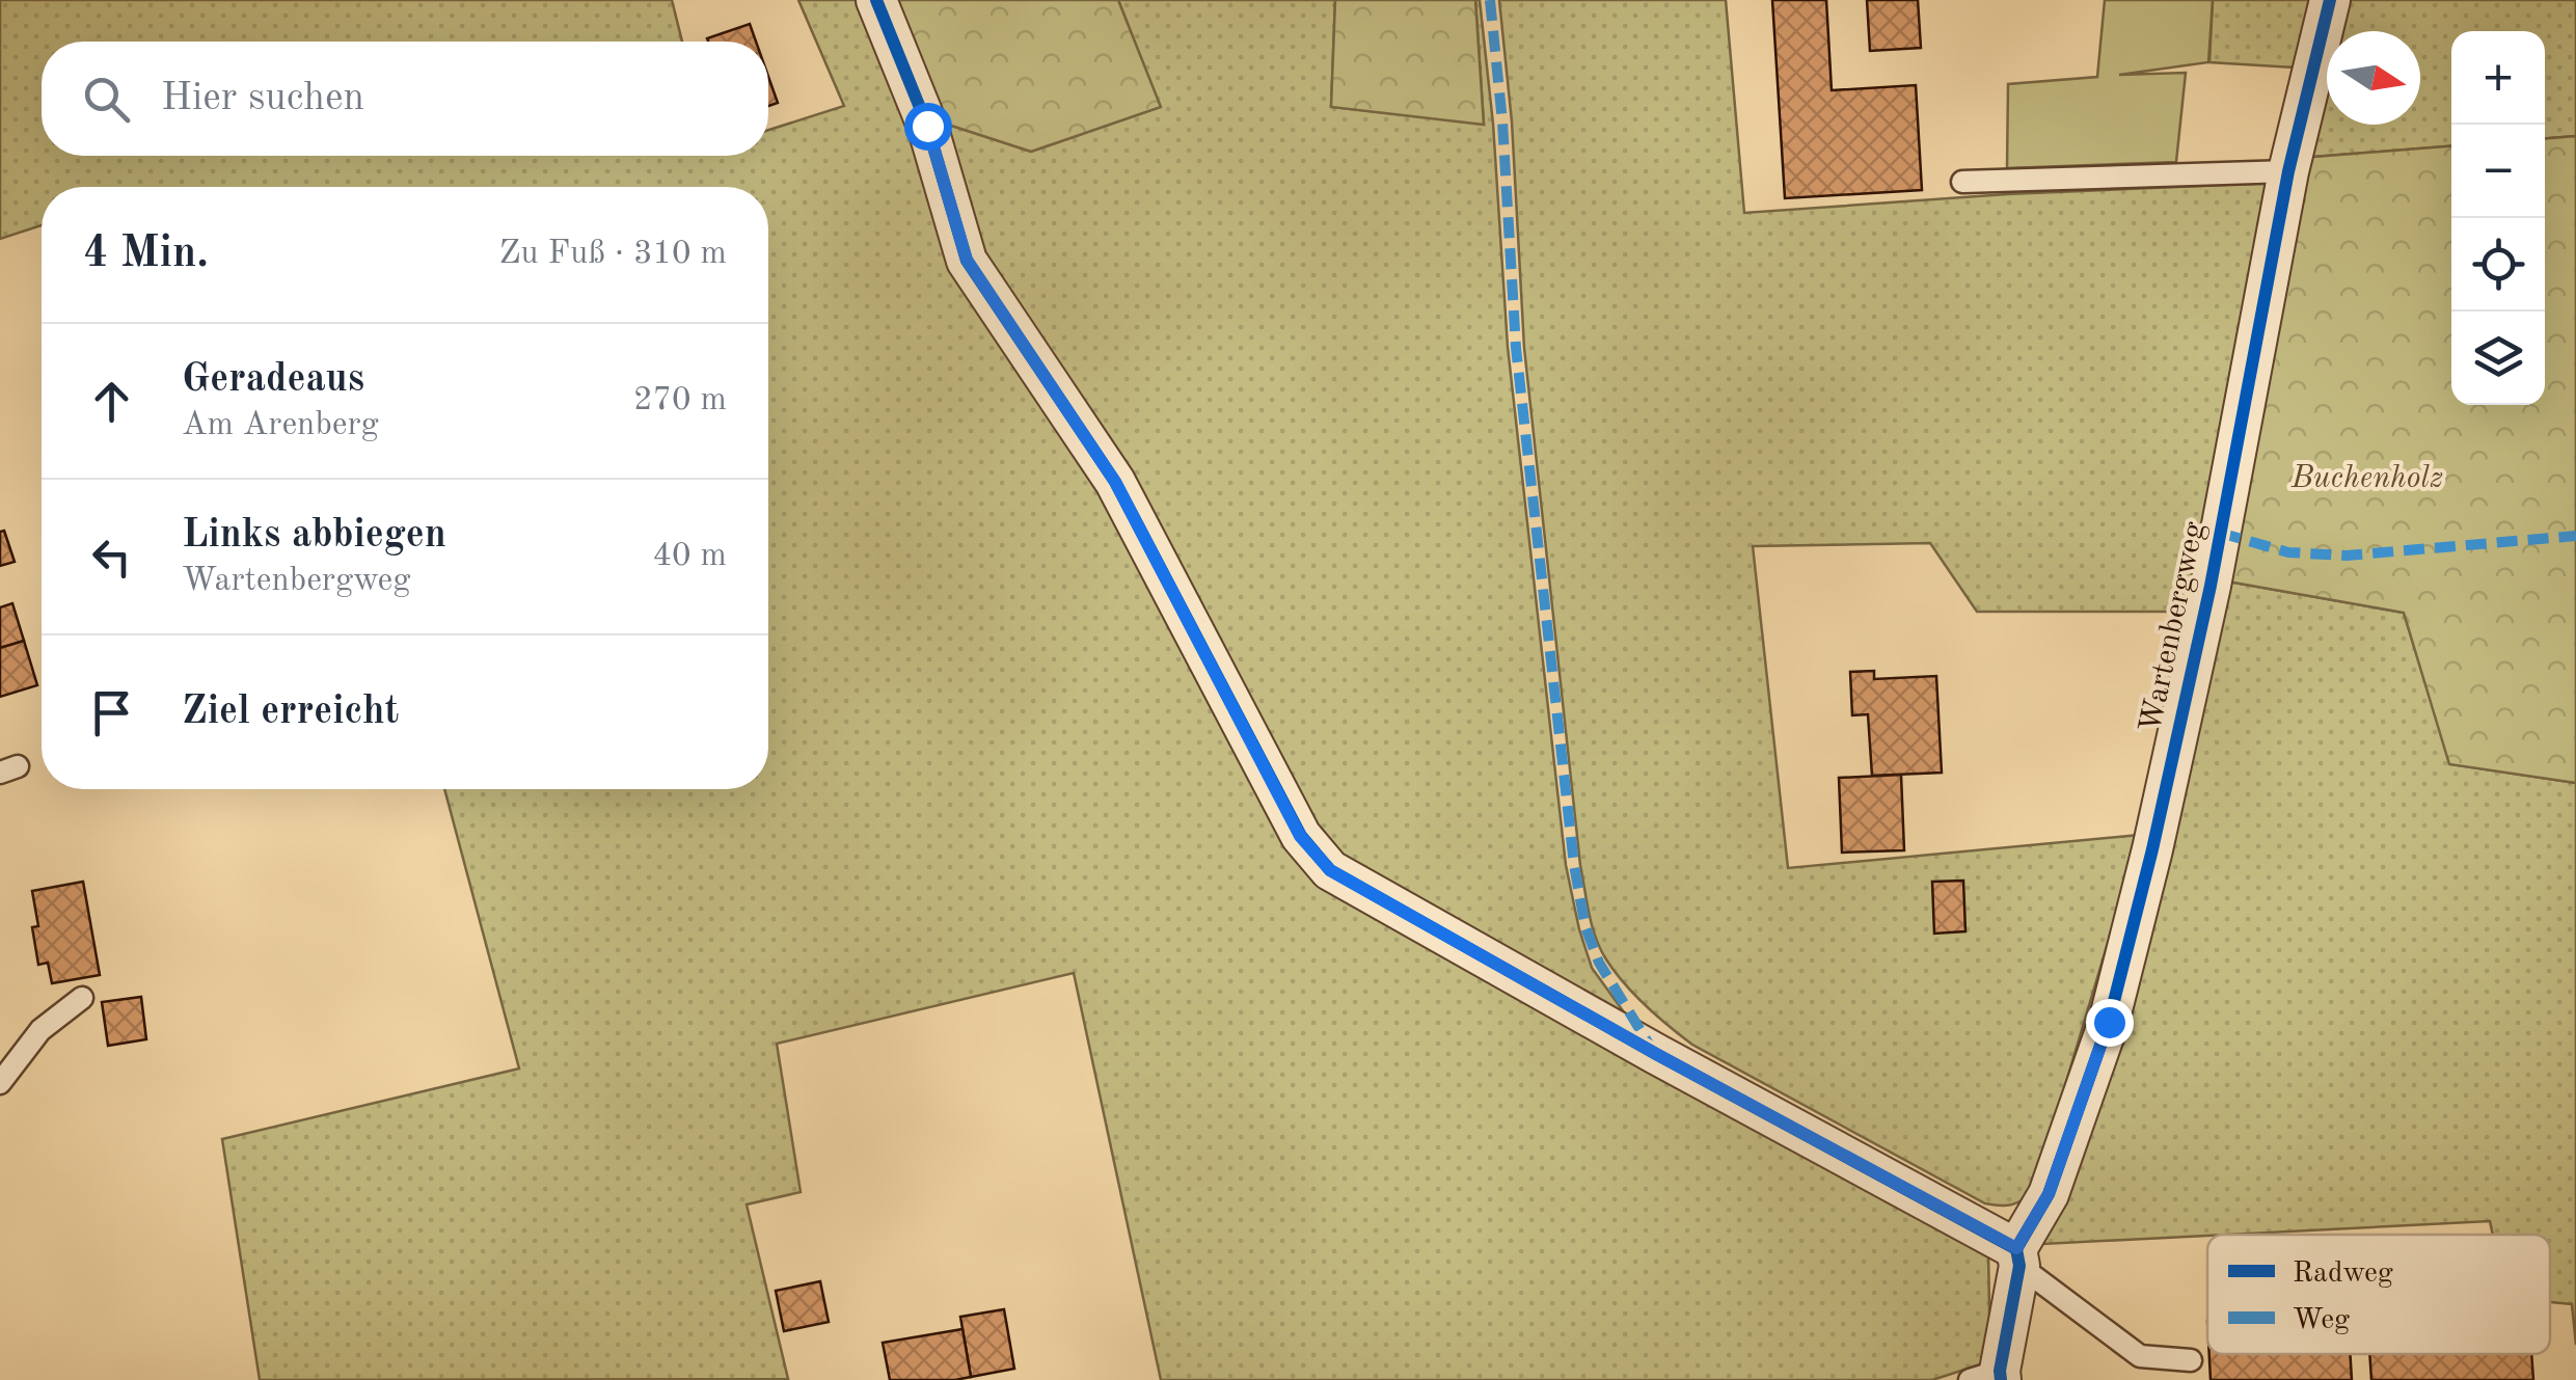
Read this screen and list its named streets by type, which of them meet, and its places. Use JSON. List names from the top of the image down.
{
  "streets": {
    "street": ["Wartenbergweg"]
  },
  "parks": ["Buchenholz"],
  "legend": ["Radweg", "Weg"],
  "north": "right",
  "page": {
    "map_buttons": ["+", "−"],
    "search": "Hier suchen",
    "heading": ["4 Min.", "Zu Fuß · 310 m"],
    "list": [
      ["Geradeaus", "Am Arenberg", "270 m"],
      ["Links abbiegen", "Wartenbergweg", "40 m"],
      "Ziel erreicht"
    ]
  }
}
